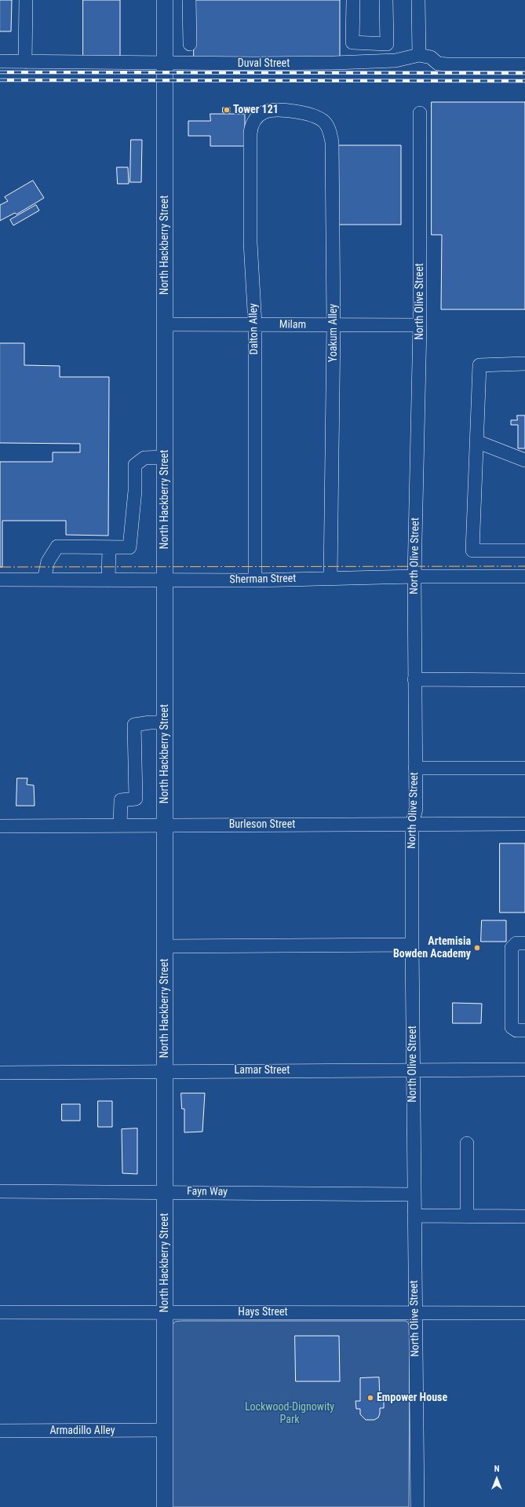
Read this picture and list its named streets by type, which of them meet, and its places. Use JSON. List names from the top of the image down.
{
  "streets": {
    "main road": ["North Hackberry Street"],
    "street": [
      "Duval Street",
      "North Olive Street",
      "Milam",
      "Dalton Alley",
      "Yoakum Alley",
      "Sherman Street",
      "Burleson Street",
      "Lamar Street",
      "Fayn Way",
      "Hays Street",
      "Armadillo Alley"
    ]
  },
  "crossings": [
    ["Duval Street", "North Hackberry Street"],
    ["North Hackberry Street", "Milam"],
    ["North Hackberry Street", "Sherman Street"],
    ["North Hackberry Street", "Burleson Street"],
    ["North Hackberry Street", "Lamar Street"],
    ["North Hackberry Street", "Fayn Way"],
    ["North Hackberry Street", "Hays Street"],
    ["North Hackberry Street", "Armadillo Alley"],
    ["North Olive Street", "Milam"],
    ["North Olive Street", "Sherman Street"],
    ["North Olive Street", "Burleson Street"],
    ["North Olive Street", "Lamar Street"],
    ["North Olive Street", "Fayn Way"],
    ["North Olive Street", "Hays Street"],
    ["Milam", "Dalton Alley"],
    ["Milam", "Yoakum Alley"],
    ["Dalton Alley", "Yoakum Alley"],
    ["Dalton Alley", "Sherman Street"],
    ["Yoakum Alley", "Sherman Street"]
  ],
  "parks": ["Lockwood-Dignowity Park"],
  "places": ["Tower 121", "Artemisia Bowden Academy", "Empower House"],
  "north": "top"
}
